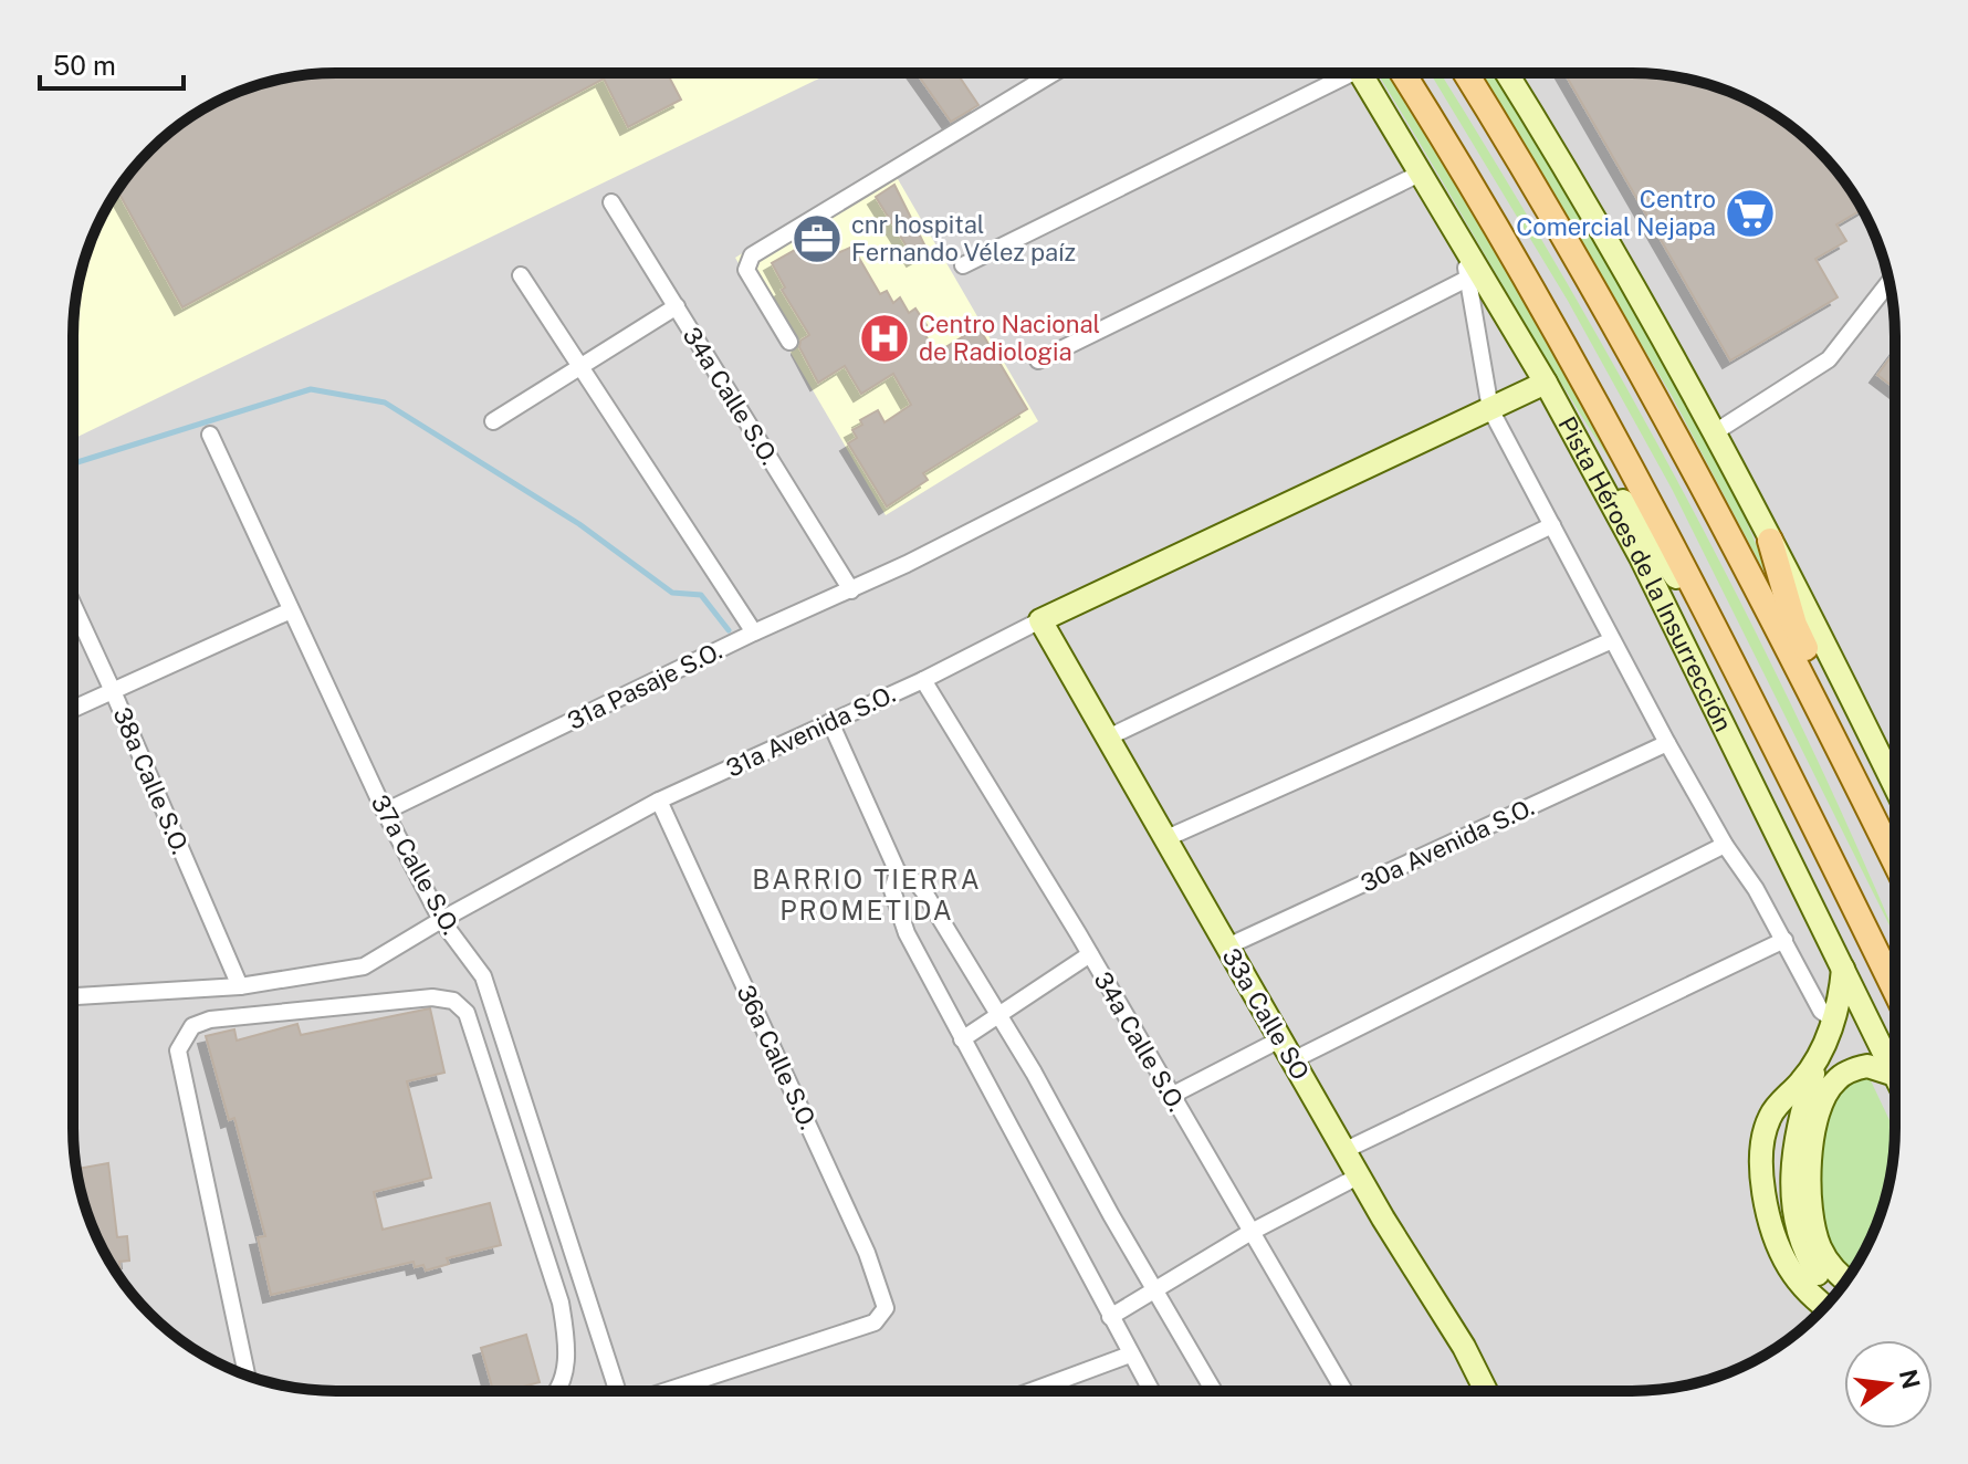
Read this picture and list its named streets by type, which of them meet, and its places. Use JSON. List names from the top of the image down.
{
  "streets": {
    "main road": ["Pista Héroes de la Insurrección"],
    "street": [
      "34a Calle S.O.",
      "31a Pasaje S.O.",
      "31a Avenida S.O.",
      "38a Calle S.O.",
      "30a Avenida S.O.",
      "37a Calle S.O.",
      "33a Calle SO",
      "36a Calle S.O."
    ]
  },
  "crossings": [
    ["34a Calle S.O.", "31a Pasaje S.O."],
    ["34a Calle S.O.", "31a Avenida S.O."],
    ["Pista Héroes de la Insurrección", "31a Avenida S.O."],
    ["31a Pasaje S.O.", "37a Calle S.O."],
    ["31a Avenida S.O.", "38a Calle S.O."],
    ["31a Avenida S.O.", "37a Calle S.O."],
    ["31a Avenida S.O.", "33a Calle SO"],
    ["31a Avenida S.O.", "36a Calle S.O."],
    ["30a Avenida S.O.", "33a Calle SO"]
  ],
  "districts": ["BARRIO TIERRA PROMETIDA"],
  "places": {
    "supermarket": ["Centro Comercial Nejapa"],
    "office": ["cnr hospital Fernando Vélez paíz"],
    "hospital": ["Centro Nacional de Radiologia"]
  },
  "scale_bar": "50 m",
  "north": "right"
}
